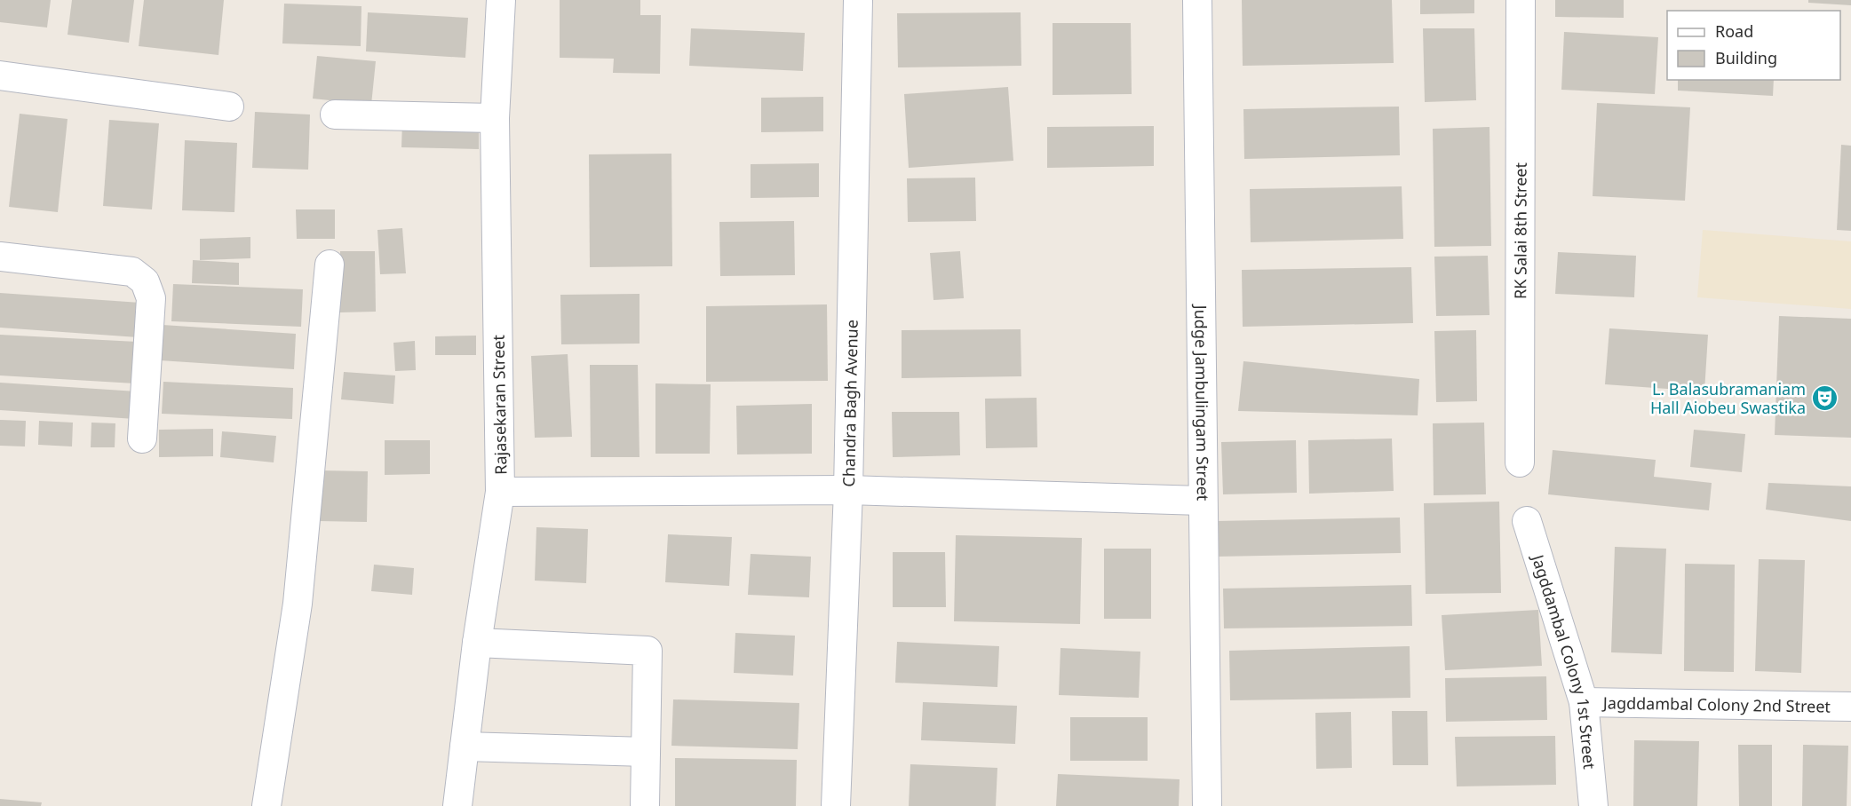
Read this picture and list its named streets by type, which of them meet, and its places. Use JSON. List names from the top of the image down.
{
  "streets": {
    "street": [
      "RK Salai 8th Street",
      "Chandra Bagh Avenue",
      "Judge Jambulingam Street",
      "Rajasekaran Street",
      "Jagddambal Colony 1st Street",
      "Jagddambal Colony 2nd Street"
    ]
  },
  "crossings": [
    ["Jagddambal Colony 1st Street", "Jagddambal Colony 2nd Street"]
  ],
  "places": {
    "theatre": ["L. Balasubramaniam Hall Aiobeu Swastika"]
  },
  "legend": ["Road", "Building"]
}
